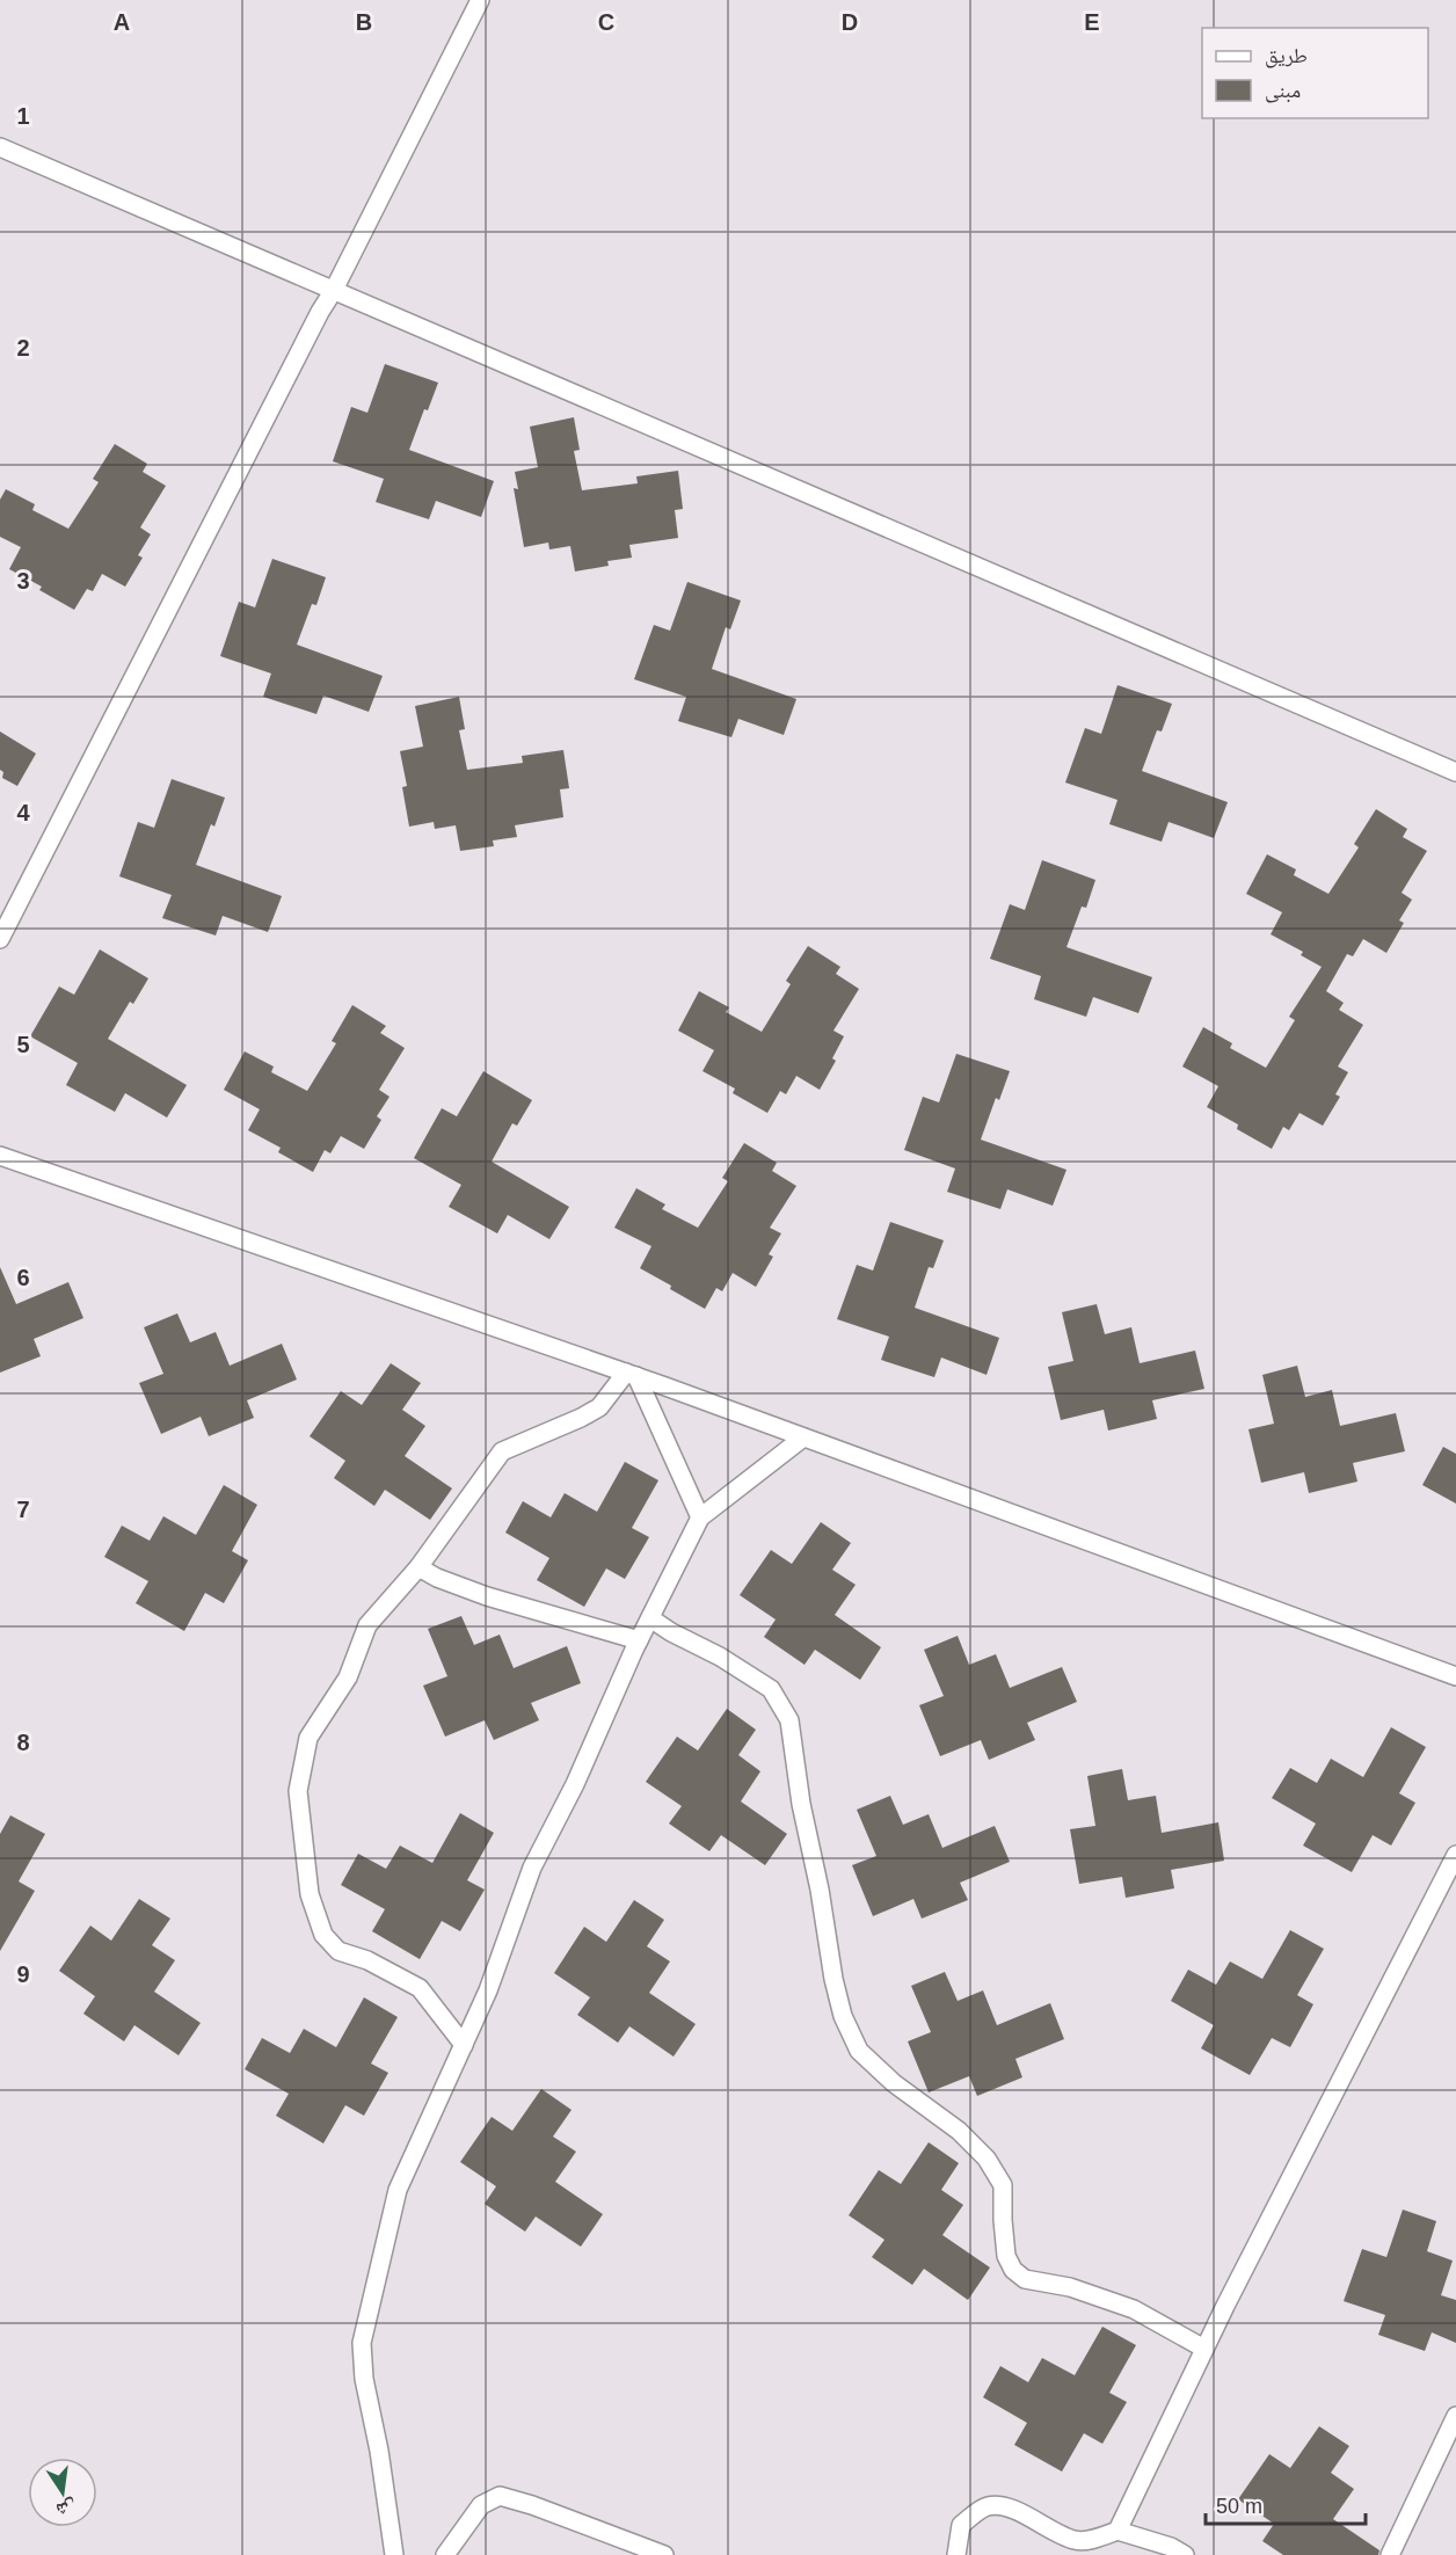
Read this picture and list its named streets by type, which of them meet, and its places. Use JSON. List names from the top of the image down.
{
  "legend": ["طريق", "مبنى"],
  "scale_bar": "50 m",
  "north": "bottom",
  "grid": {
    "columns": [
      "A",
      "B",
      "C",
      "D",
      "E"
    ],
    "rows": [
      "1",
      "2",
      "3",
      "4",
      "5",
      "6",
      "7",
      "8",
      "9"
    ]
  }
}
